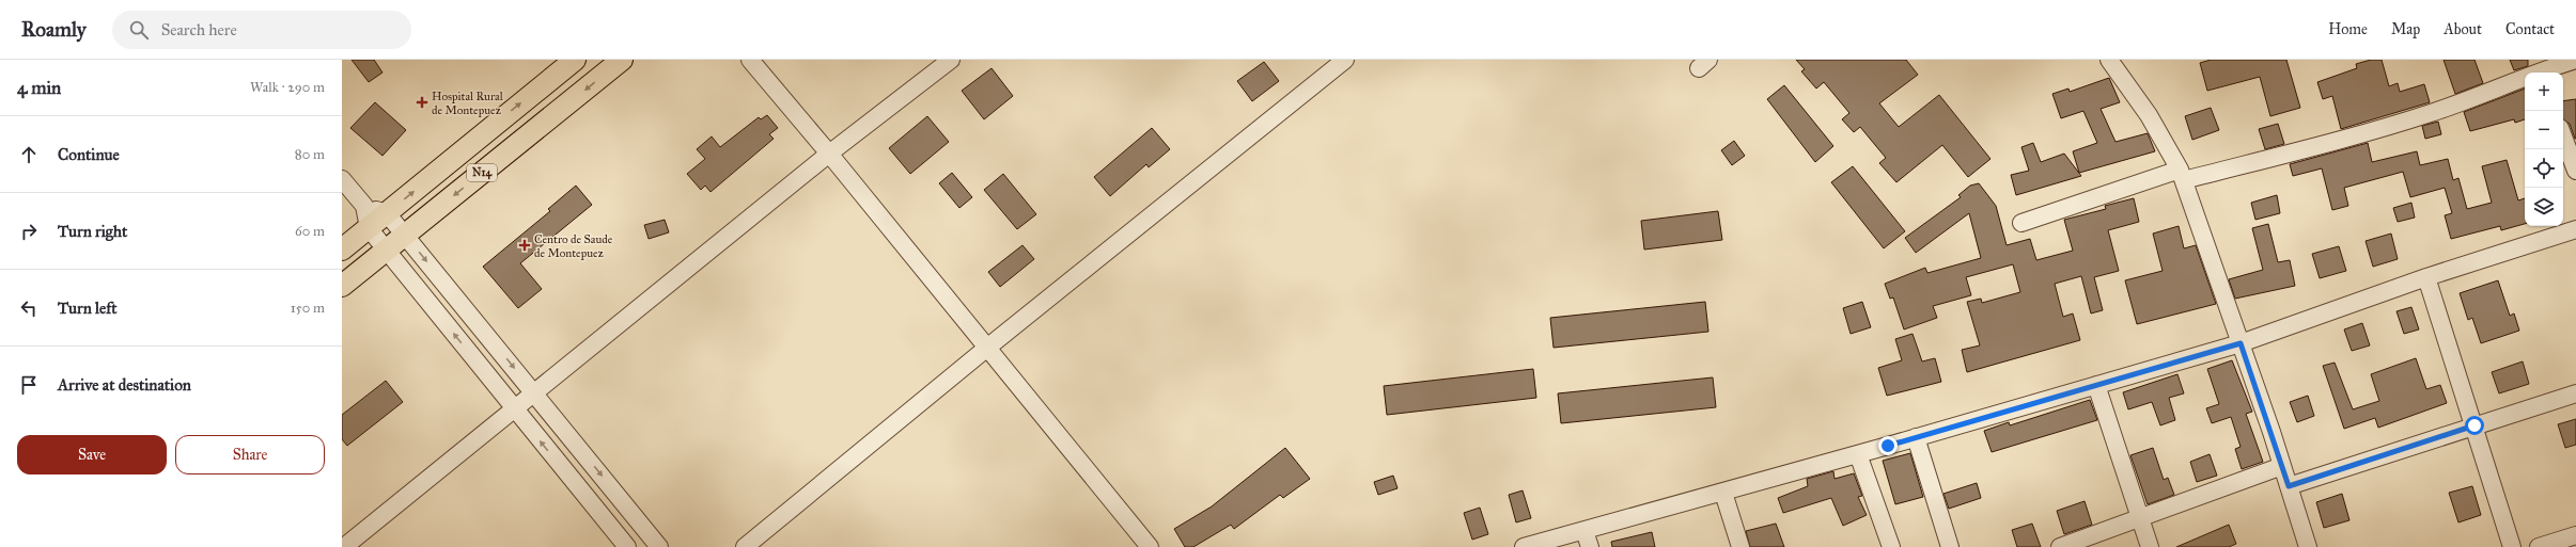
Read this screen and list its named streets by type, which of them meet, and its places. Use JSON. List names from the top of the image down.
{
  "streets": {
    "main road": ["N14"]
  },
  "places": {
    "health": ["Hospital Rural de Montepuez", "Centro de Saude de Montepuez"]
  },
  "page": {
    "header": "Roamly",
    "search": "Search here",
    "nav": [
      "Home",
      "Map",
      "About",
      "Contact"
    ],
    "heading": ["4 min", "Walk · 290 m"],
    "map_buttons": ["+", "−"],
    "list": [
      ["Continue", "80 m"],
      ["Turn right", "60 m"],
      ["Turn left", "150 m"],
      "Arrive at destination"
    ],
    "buttons": ["Save", "Share"]
  }
}
